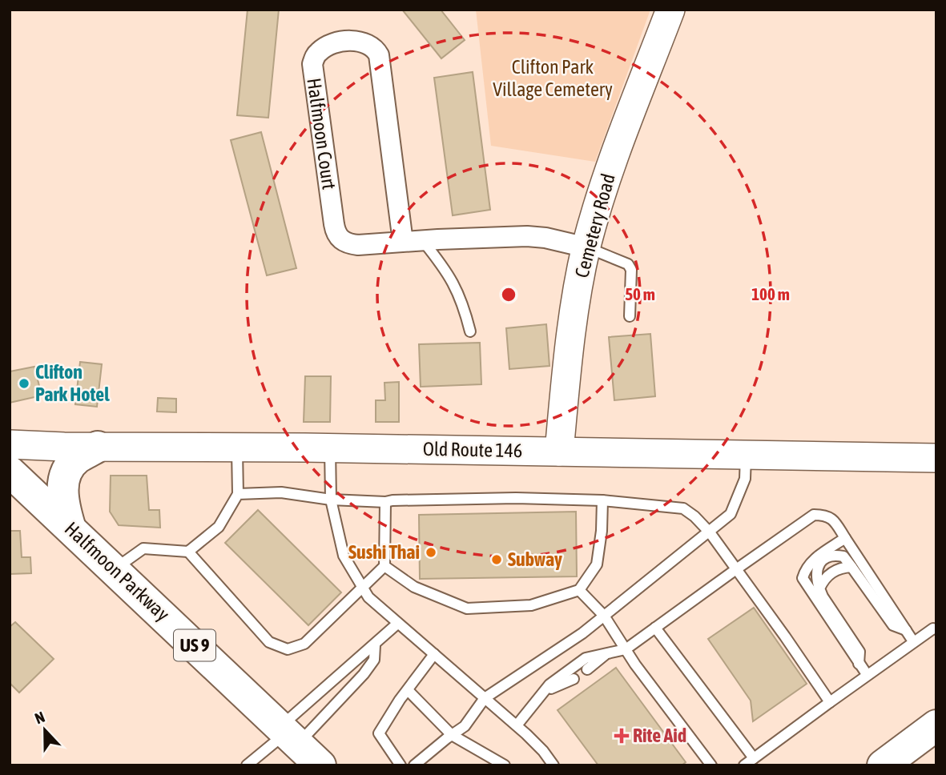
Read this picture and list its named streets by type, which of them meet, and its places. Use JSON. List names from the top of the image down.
{
  "streets": {
    "main road": ["Halfmoon Parkway", "US 9"],
    "street": ["Halfmoon Court", "Cemetery Road", "Old Route 146"]
  },
  "crossings": [
    ["Halfmoon Court", "Cemetery Road"],
    ["Cemetery Road", "Old Route 146"]
  ],
  "parks": ["Clifton Park Village Cemetery"],
  "places": {
    "other": ["Clifton Park Hotel", "Sushi Thai", "Subway"],
    "health": ["Rite Aid"]
  },
  "north": "top",
  "rings": ["50 m", "100 m"]
}
